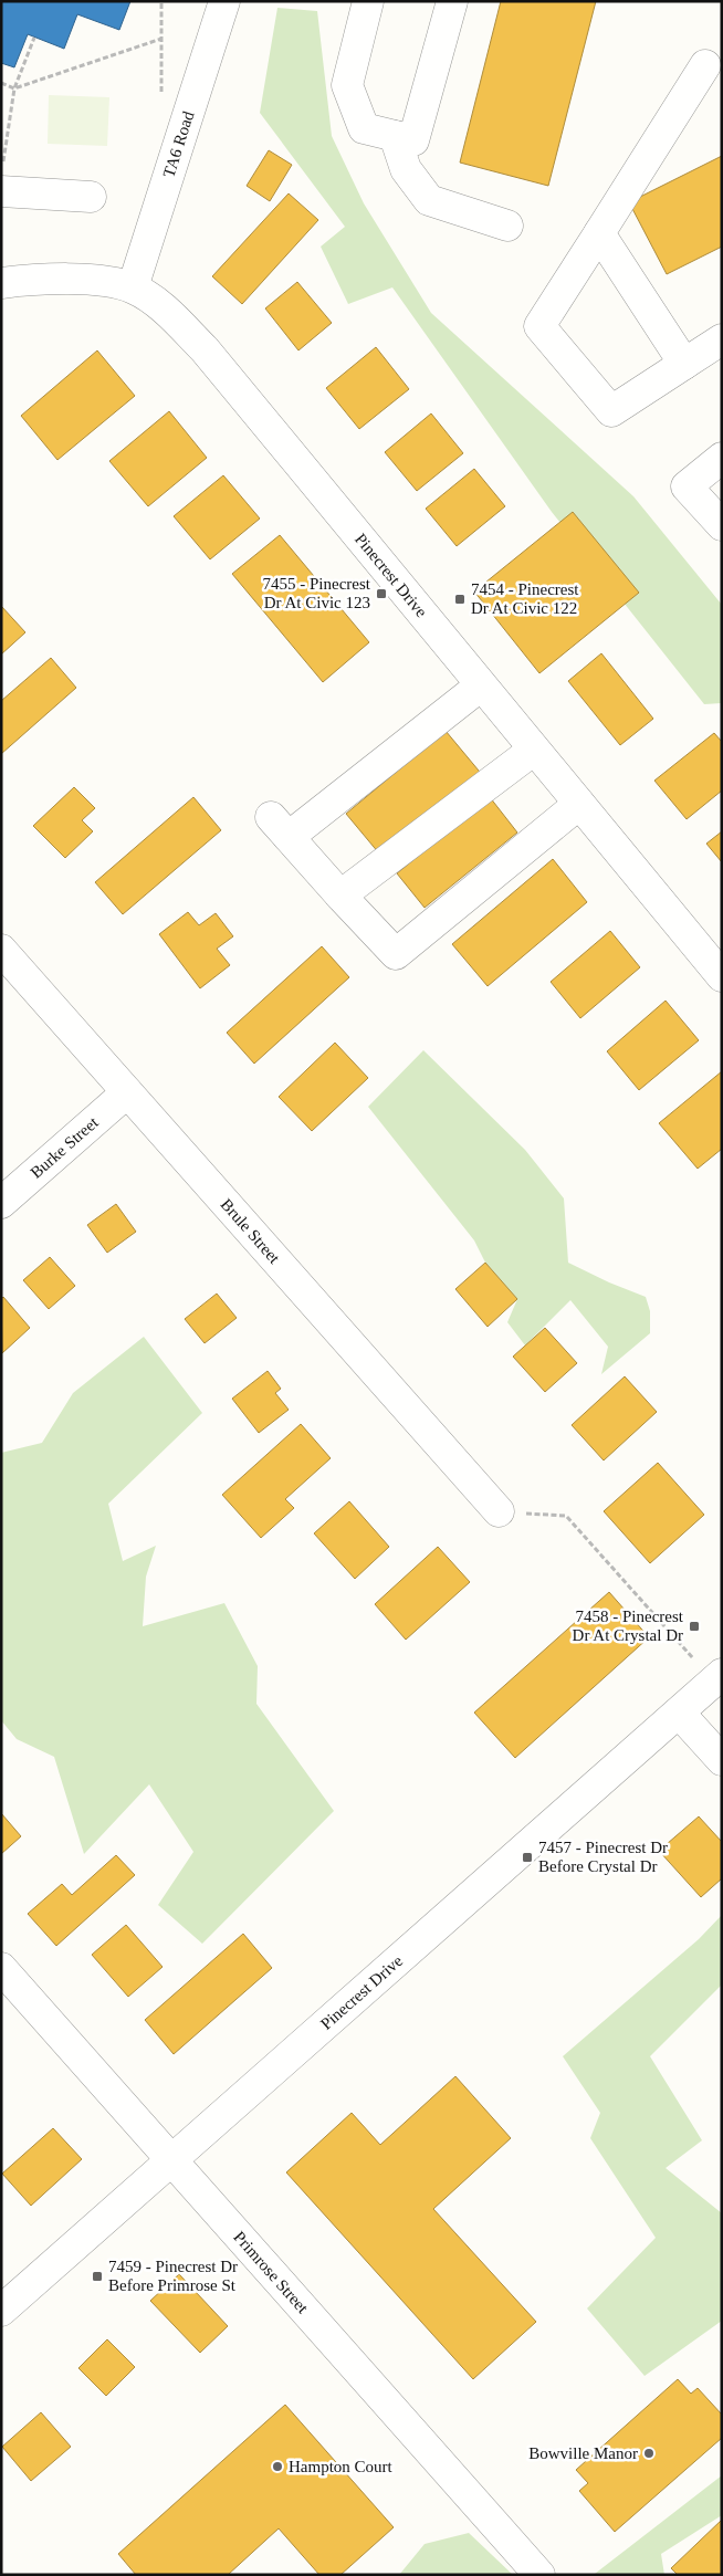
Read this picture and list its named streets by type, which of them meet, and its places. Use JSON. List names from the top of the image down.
{
  "streets": {
    "street": [
      "TA6 Road",
      "Pinecrest Drive",
      "Burke Street",
      "Brule Street",
      "Primrose Street"
    ]
  },
  "crossings": [
    ["TA6 Road", "Pinecrest Drive"],
    ["Pinecrest Drive", "Primrose Street"],
    ["Burke Street", "Brule Street"]
  ],
  "places": {
    "transit": [
      "7455 - Pinecrest Dr At Civic 123",
      "7454 - Pinecrest Dr At Civic 122",
      "7458 - Pinecrest Dr At Crystal Dr",
      "7457 - Pinecrest Dr Before Crystal Dr",
      "7459 - Pinecrest Dr Before Primrose St"
    ],
    "other": ["Bowville Manor", "Hampton Court"]
  }
}
